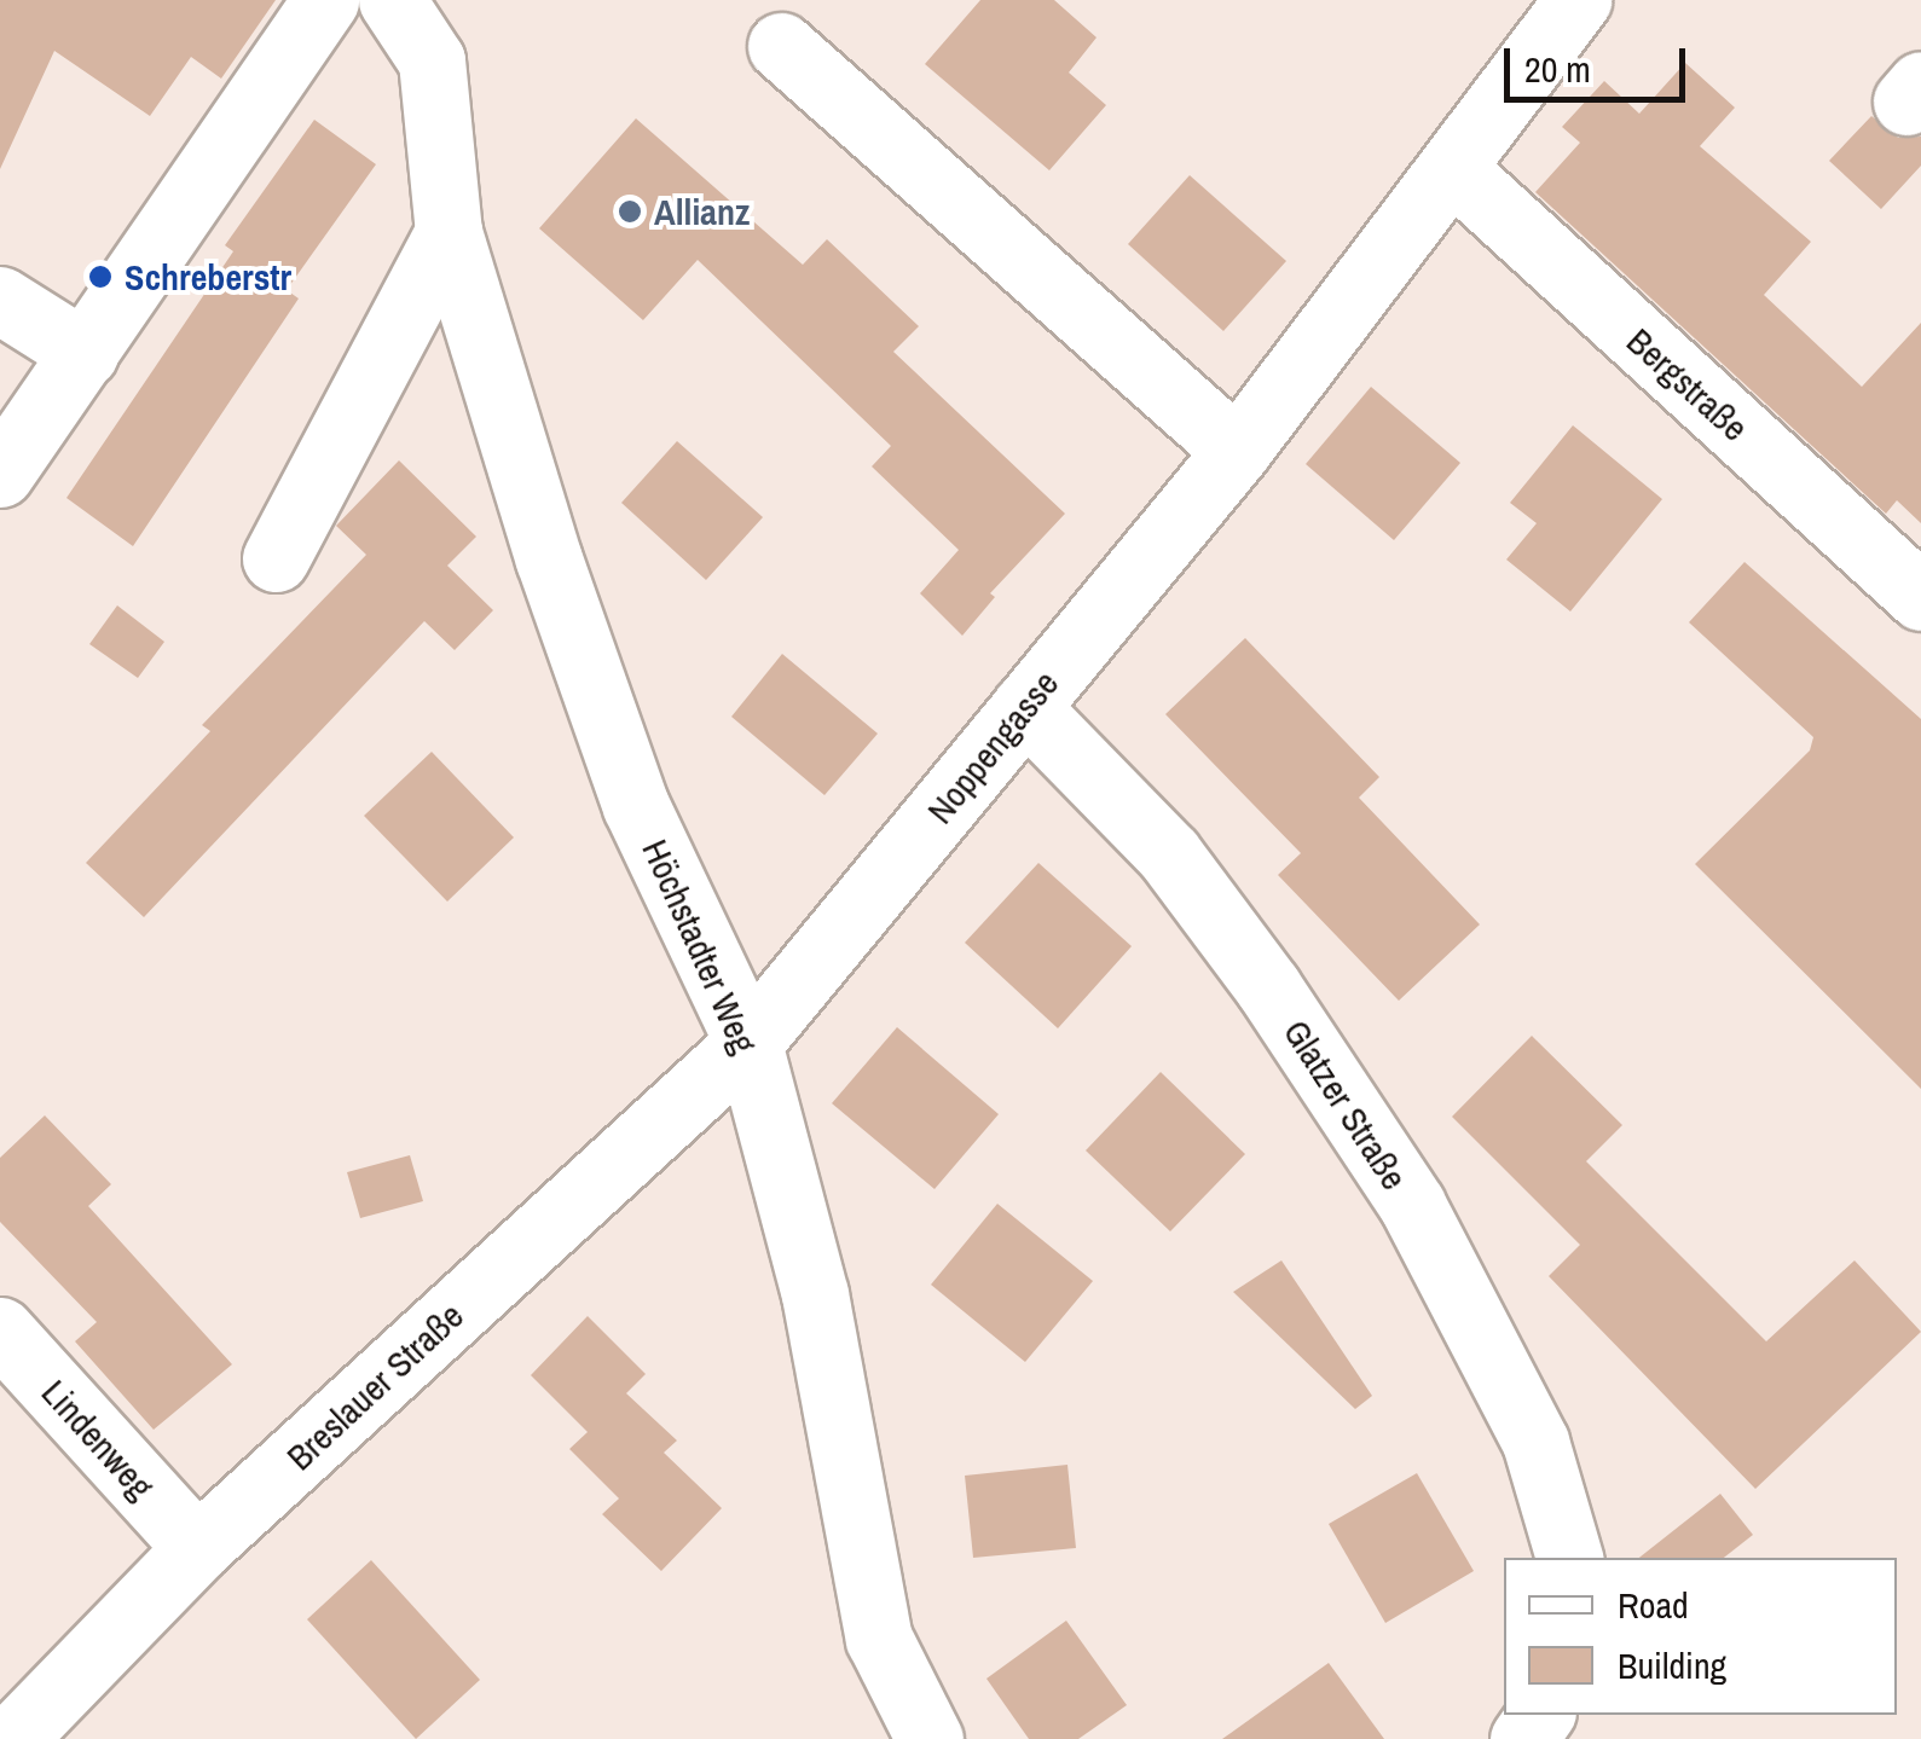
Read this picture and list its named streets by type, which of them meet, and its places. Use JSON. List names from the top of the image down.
{
  "streets": {
    "street": [
      "Bergstraße",
      "Noppengasse",
      "Höchstadter Weg",
      "Glatzer Straße",
      "Breslauer Straße",
      "Lindenweg"
    ]
  },
  "crossings": [
    ["Bergstraße", "Noppengasse"],
    ["Noppengasse", "Höchstadter Weg"],
    ["Noppengasse", "Glatzer Straße"],
    ["Noppengasse", "Breslauer Straße"],
    ["Höchstadter Weg", "Breslauer Straße"],
    ["Breslauer Straße", "Lindenweg"]
  ],
  "places": ["Allianz", "Schreberstr"],
  "legend": ["Road", "Building"],
  "scale_bar": "20 m"
}
